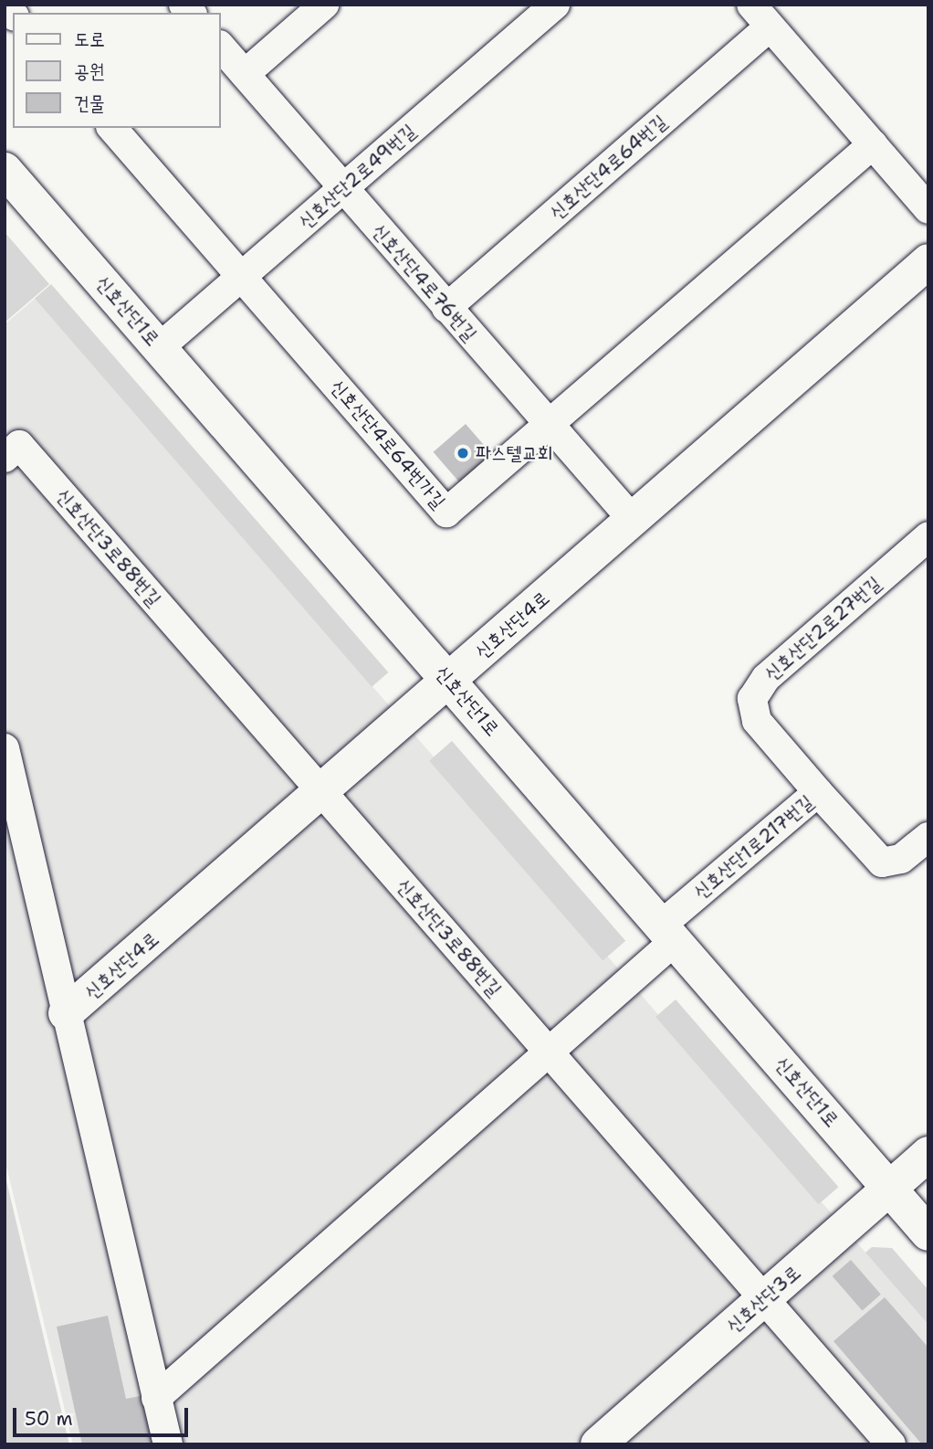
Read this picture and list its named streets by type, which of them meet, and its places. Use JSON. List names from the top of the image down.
{
  "streets": {
    "main road": ["신호산단1로", "신호산단4로", "신호산단3로"],
    "street": [
      "신호산단4로64번길",
      "신호산단2로49번길",
      "신호산단4로76번길",
      "신호산단4로64번가길",
      "신호산단3로88번길",
      "신호산단2로27번길",
      "신호산단1로217번길"
    ]
  },
  "crossings": [
    ["신호산단4로64번길", "신호산단4로76번길"],
    ["신호산단2로49번길", "신호산단4로76번길"],
    ["신호산단2로49번길", "신호산단1로"],
    ["신호산단2로49번길", "신호산단4로64번가길"],
    ["신호산단4로76번길", "신호산단4로64번가길"],
    ["신호산단4로76번길", "신호산단4로"],
    ["신호산단1로", "신호산단4로"],
    ["신호산단1로", "신호산단1로217번길"],
    ["신호산단1로", "신호산단3로"],
    ["신호산단3로88번길", "신호산단4로"],
    ["신호산단3로88번길", "신호산단1로217번길"],
    ["신호산단3로88번길", "신호산단3로"],
    ["신호산단2로27번길", "신호산단1로217번길"]
  ],
  "places": ["파스텔교회"],
  "legend": ["도로", "공원", "건물"],
  "scale_bar": "50 m"
}
